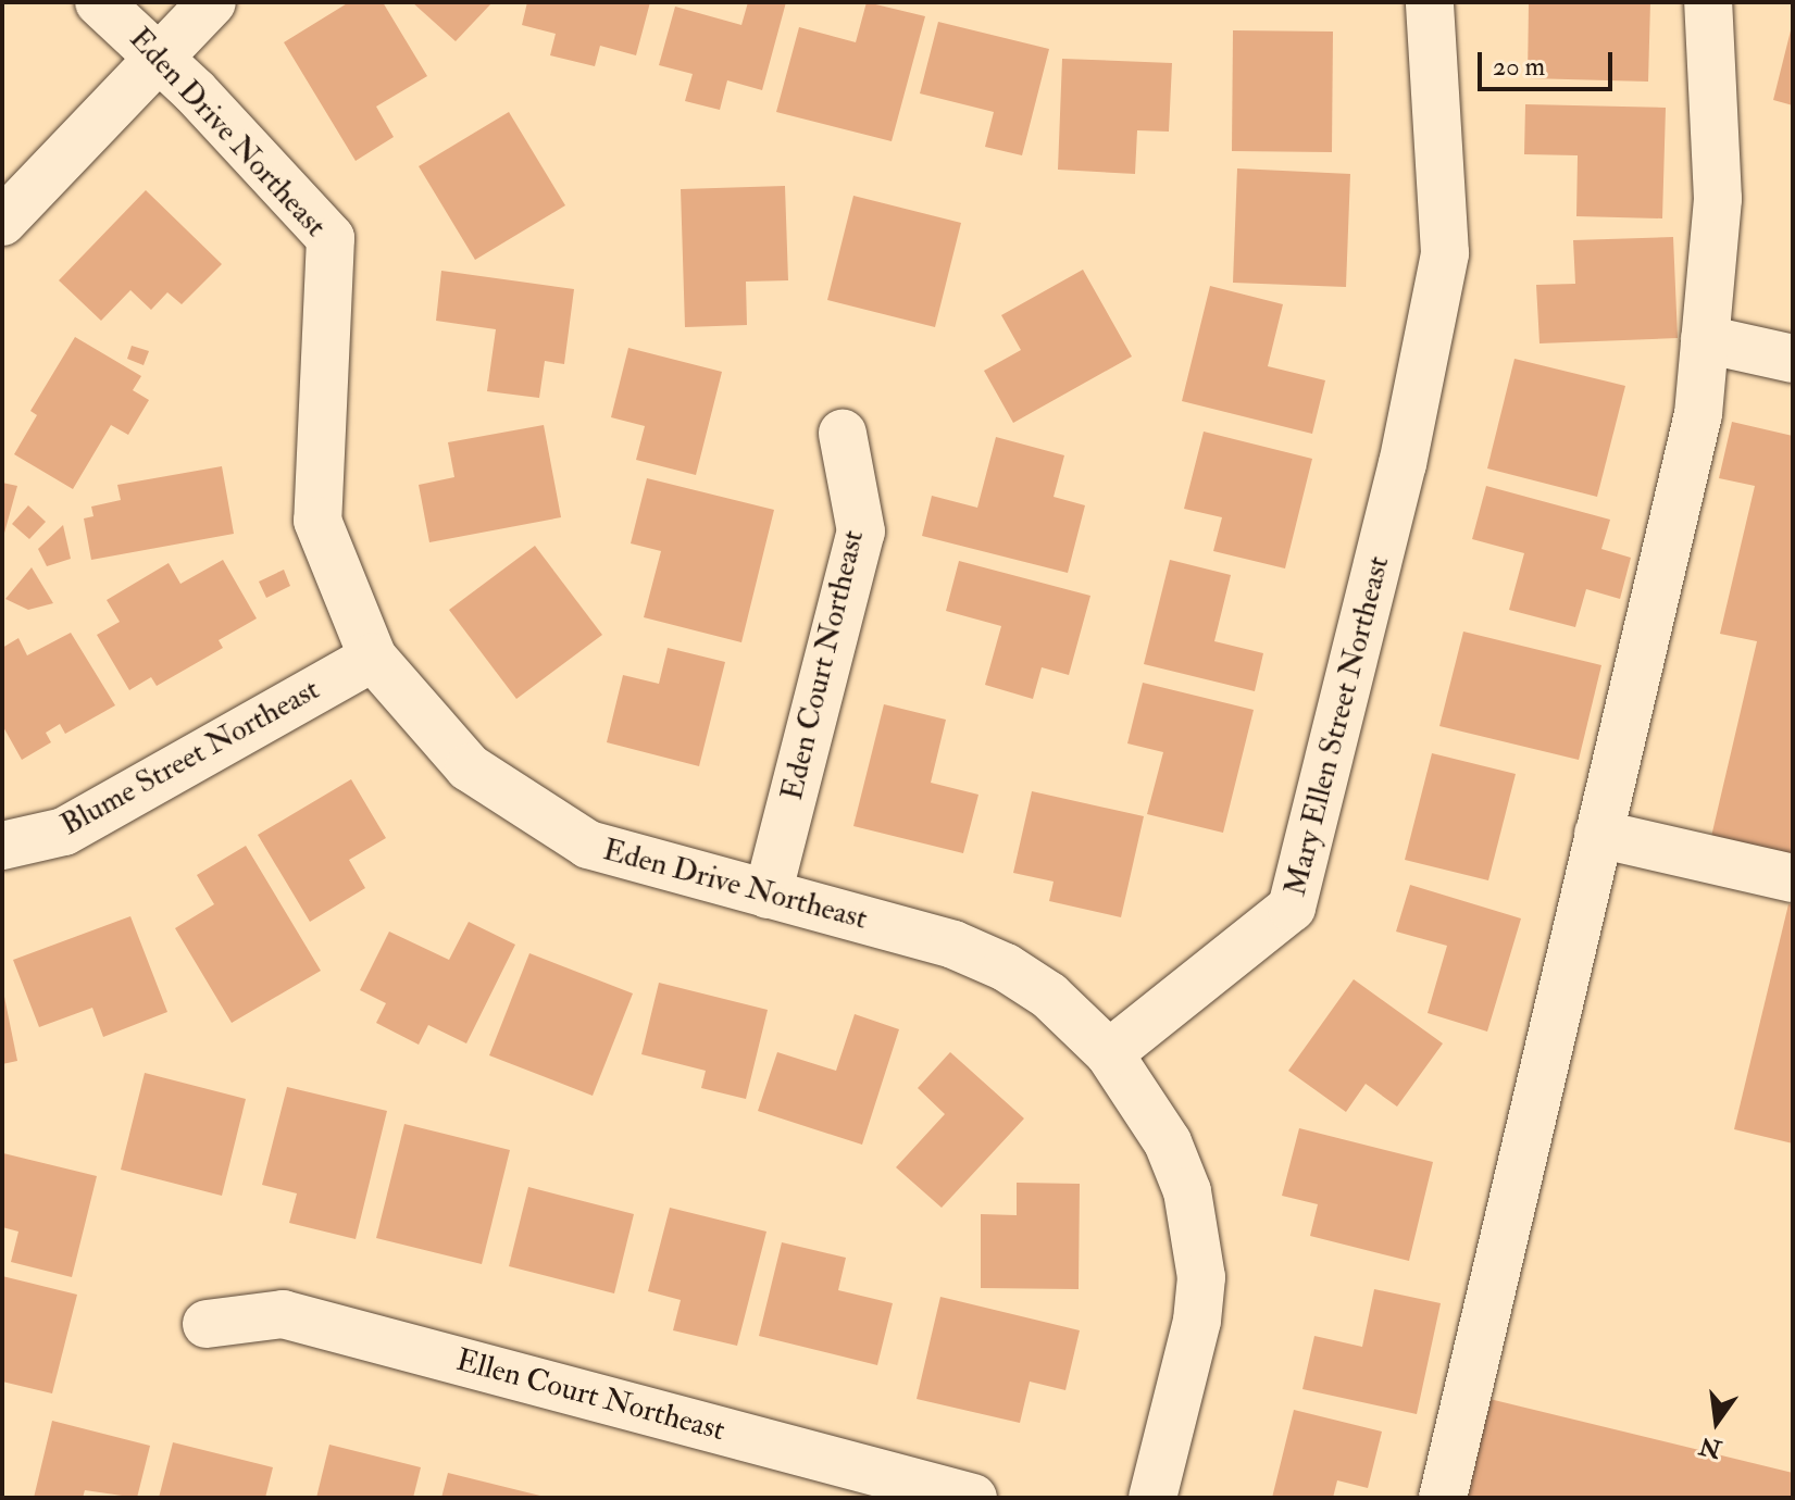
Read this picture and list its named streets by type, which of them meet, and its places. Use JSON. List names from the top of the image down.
{
  "streets": {
    "street": [
      "Eden Drive Northeast",
      "Eden Court Northeast",
      "Mary Ellen Street Northeast",
      "Blume Street Northeast",
      "Ellen Court Northeast"
    ]
  },
  "crossings": [
    ["Eden Drive Northeast", "Eden Court Northeast"],
    ["Eden Drive Northeast", "Mary Ellen Street Northeast"],
    ["Eden Drive Northeast", "Blume Street Northeast"]
  ],
  "scale_bar": "20 m",
  "north": "bottom"
}
